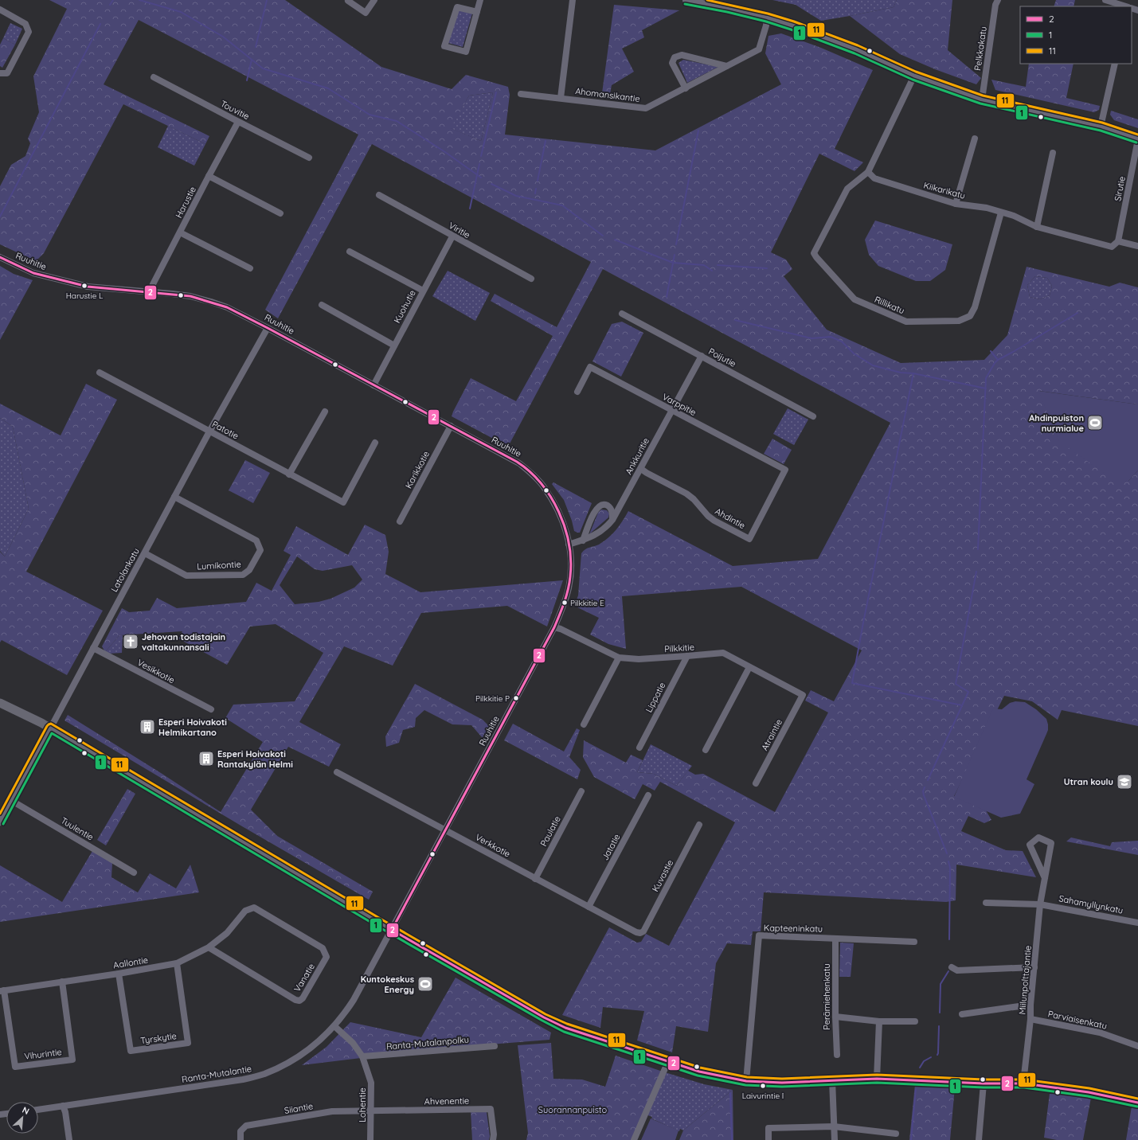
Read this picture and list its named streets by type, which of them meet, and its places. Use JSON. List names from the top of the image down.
{
  "streets": {
    "street": [
      "Pelkkakatu",
      "Ahomansikantie",
      "Touvitie",
      "Sirutie",
      "Kiikarikatu",
      "Harustie",
      "Viritie",
      "Ruuhitie",
      "Rillikatu",
      "Kuohutie",
      "Poijutie",
      "Varppitie",
      "Patotie",
      "Ankkuritie",
      "Karikkotie",
      "Ahdintie",
      "Lumikontie",
      "Latolankatu",
      "Pilkkitie",
      "Vesikkotie",
      "Lippatie",
      "Atraintie",
      "Tuulentie",
      "Paulatie",
      "Verkkotie",
      "Jatatie",
      "Kuvastie",
      "Sahamyllynkatu",
      "Kapteeninkatu",
      "Aallontie",
      "Vanatie",
      "Miilunpolttajantie",
      "Perämiehenkatu",
      "Parviaisenkatu",
      "Tyrskytie",
      "Ranta-Mutalanpolku",
      "Vihurintie",
      "Ranta-Mutalantie",
      "Ahvenentie",
      "Lohentie",
      "Siiantie"
    ]
  },
  "crossings": [
    ["Touvitie", "Harustie"],
    ["Sirutie", "Kiikarikatu"],
    ["Kiikarikatu", "Rillikatu"],
    ["Harustie", "Ruuhitie"],
    ["Viritie", "Kuohutie"],
    ["Ruuhitie", "Kuohutie"],
    ["Ruuhitie", "Ankkuritie"],
    ["Ruuhitie", "Karikkotie"],
    ["Ruuhitie", "Latolankatu"],
    ["Ruuhitie", "Pilkkitie"],
    ["Ruuhitie", "Verkkotie"],
    ["Ruuhitie", "Ranta-Mutalantie"],
    ["Poijutie", "Ankkuritie"],
    ["Varppitie", "Ankkuritie"],
    ["Varppitie", "Ahdintie"],
    ["Patotie", "Latolankatu"],
    ["Ankkuritie", "Ahdintie"],
    ["Lumikontie", "Latolankatu"],
    ["Latolankatu", "Vesikkotie"],
    ["Latolankatu", "Tuulentie"],
    ["Pilkkitie", "Lippatie"],
    ["Pilkkitie", "Atraintie"],
    ["Paulatie", "Verkkotie"],
    ["Verkkotie", "Jatatie"],
    ["Verkkotie", "Kuvastie"],
    ["Sahamyllynkatu", "Miilunpolttajantie"],
    ["Kapteeninkatu", "Perämiehenkatu"],
    ["Aallontie", "Vanatie"],
    ["Aallontie", "Tyrskytie"],
    ["Aallontie", "Vihurintie"],
    ["Miilunpolttajantie", "Parviaisenkatu"],
    ["Ranta-Mutalanpolku", "Lohentie"],
    ["Ranta-Mutalantie", "Lohentie"],
    ["Ahvenentie", "Lohentie"],
    ["Ahvenentie", "Siiantie"],
    ["Lohentie", "Siiantie"]
  ],
  "parks": ["Suorannanpuisto"],
  "places": {
    "other": [
      "Harustie L",
      "Pilkkitie E",
      "Pilkkitie P",
      "Laivurintie I"
    ],
    "sports": ["Ahdinpuiston nurmialue", "Kuntokeskus Energy"],
    "church": ["Jehovan todistajain valtakunnansali"],
    "building": ["Esperi Hoivakoti Helmikartano", "Esperi Hoivakoti Rantakylän Helmi"],
    "school or university": ["Utran koulu"]
  },
  "lines": ["transit line 11", "transit line 1", "transit line 2"],
  "legend": ["2", "1", "11"],
  "north": "top right"
}
